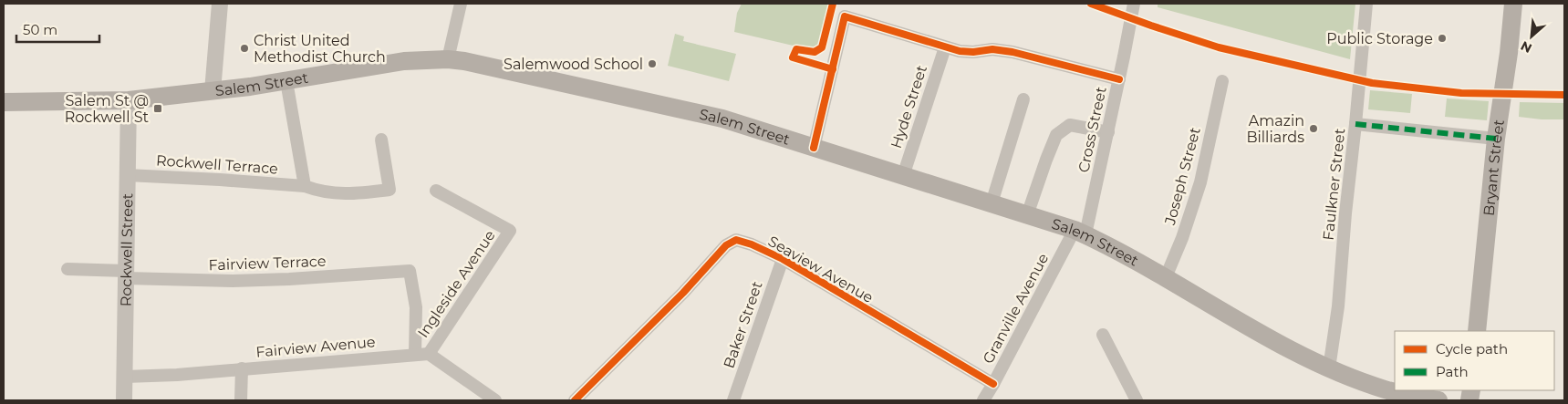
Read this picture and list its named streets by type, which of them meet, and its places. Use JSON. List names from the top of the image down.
{
  "streets": {
    "main road": ["Salem Street", "Bryant Street"],
    "street": [
      "Hyde Street",
      "Cross Street",
      "Rockwell Terrace",
      "Joseph Street",
      "Faulkner Street",
      "Rockwell Street",
      "Fairview Terrace",
      "Seaview Avenue",
      "Ingleside Avenue",
      "Granville Avenue",
      "Baker Street",
      "Fairview Avenue"
    ]
  },
  "crossings": [
    ["Salem Street", "Hyde Street"],
    ["Salem Street", "Cross Street"],
    ["Salem Street", "Joseph Street"],
    ["Salem Street", "Faulkner Street"],
    ["Salem Street", "Rockwell Street"],
    ["Salem Street", "Granville Avenue"],
    ["Cross Street", "Granville Avenue"],
    ["Rockwell Terrace", "Rockwell Street"],
    ["Rockwell Street", "Fairview Terrace"],
    ["Rockwell Street", "Fairview Avenue"],
    ["Fairview Terrace", "Fairview Avenue"],
    ["Seaview Avenue", "Granville Avenue"],
    ["Seaview Avenue", "Baker Street"],
    ["Ingleside Avenue", "Fairview Avenue"]
  ],
  "places": {
    "other": [
      "Public Storage",
      "Christ United Methodist Church",
      "Salemwood School",
      "Amazin Billiards"
    ],
    "transit": ["Salem St @ Rockwell St"]
  },
  "legend": ["Cycle path", "Path"],
  "scale_bar": "50 m",
  "north": "bottom left"
}
